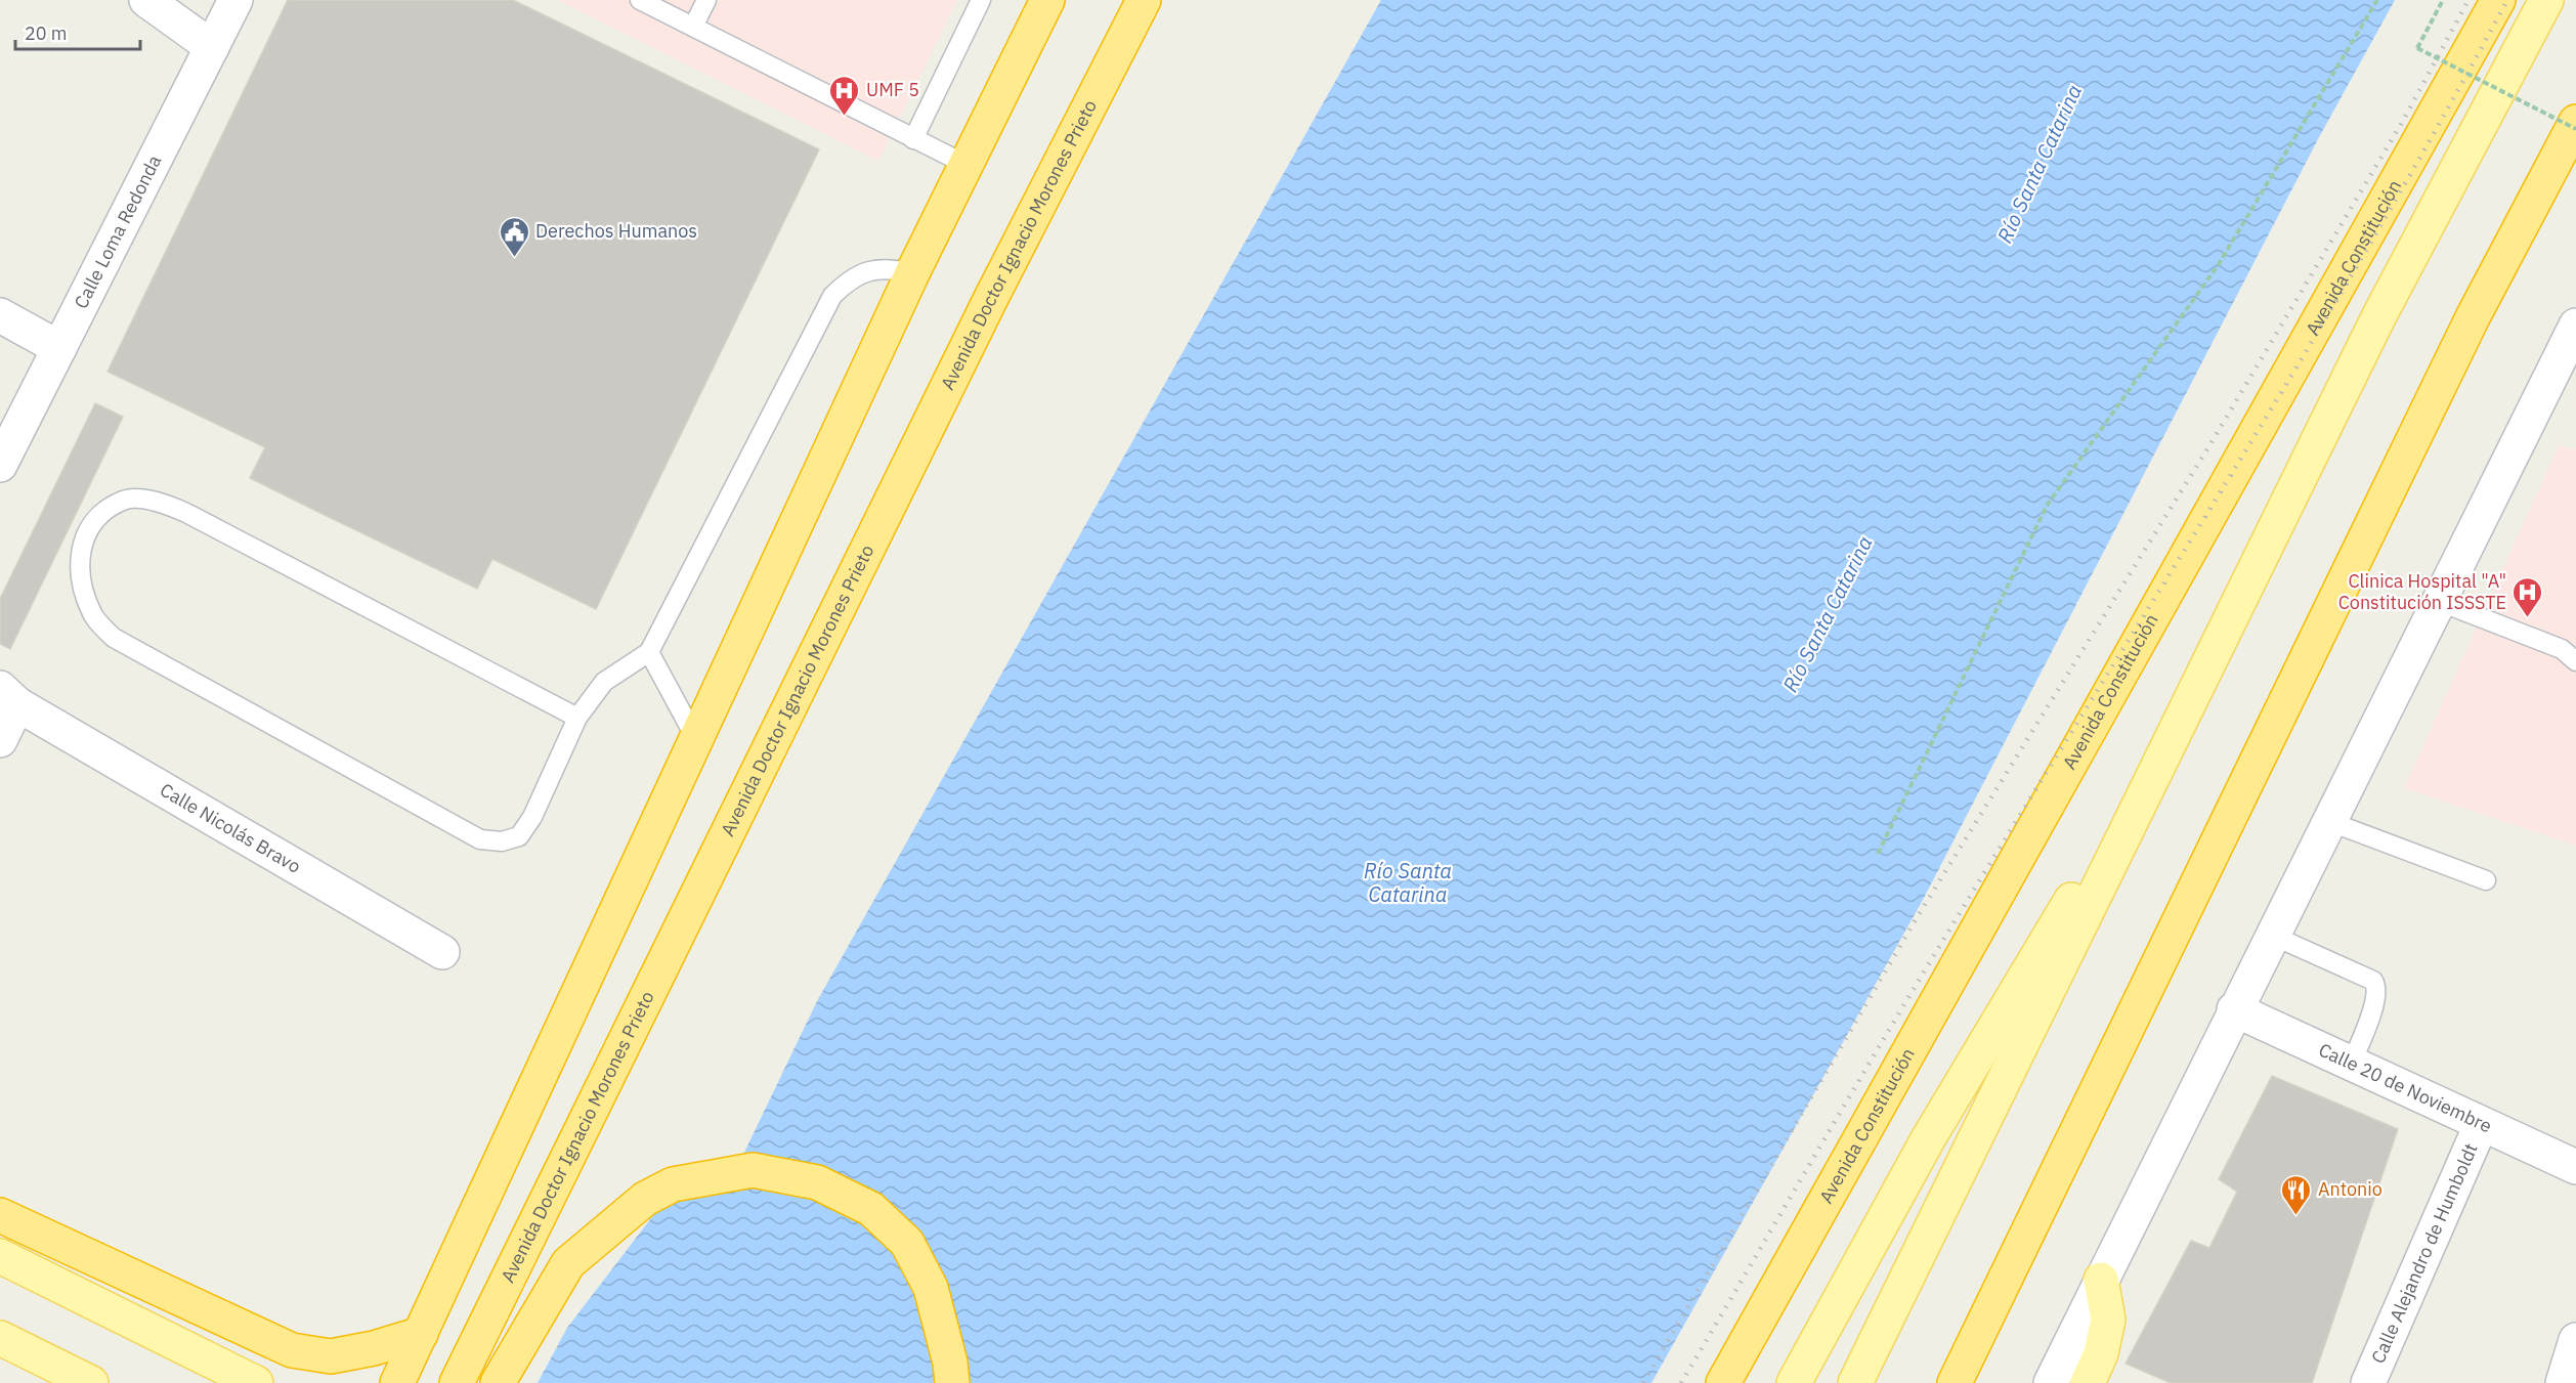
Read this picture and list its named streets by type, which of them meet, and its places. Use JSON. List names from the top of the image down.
{
  "streets": {
    "highway": ["Avenida Doctor Ignacio Morones Prieto", "Avenida Constitución"],
    "street": [
      "Calle Loma Redonda",
      "Calle Nicolás Bravo",
      "Calle 20 de Noviembre",
      "Calle Alejandro de Humboldt"
    ]
  },
  "crossings": [
    ["Calle 20 de Noviembre", "Calle Alejandro de Humboldt"]
  ],
  "water": ["Río Santa Catarina"],
  "places": {
    "hospital": ["UMF 5", "Clinica Hospital \"A\" Constitución ISSSTE"],
    "public building": ["Derechos Humanos"],
    "restaurant": ["Antonio"]
  },
  "scale_bar": "20 m"
}
